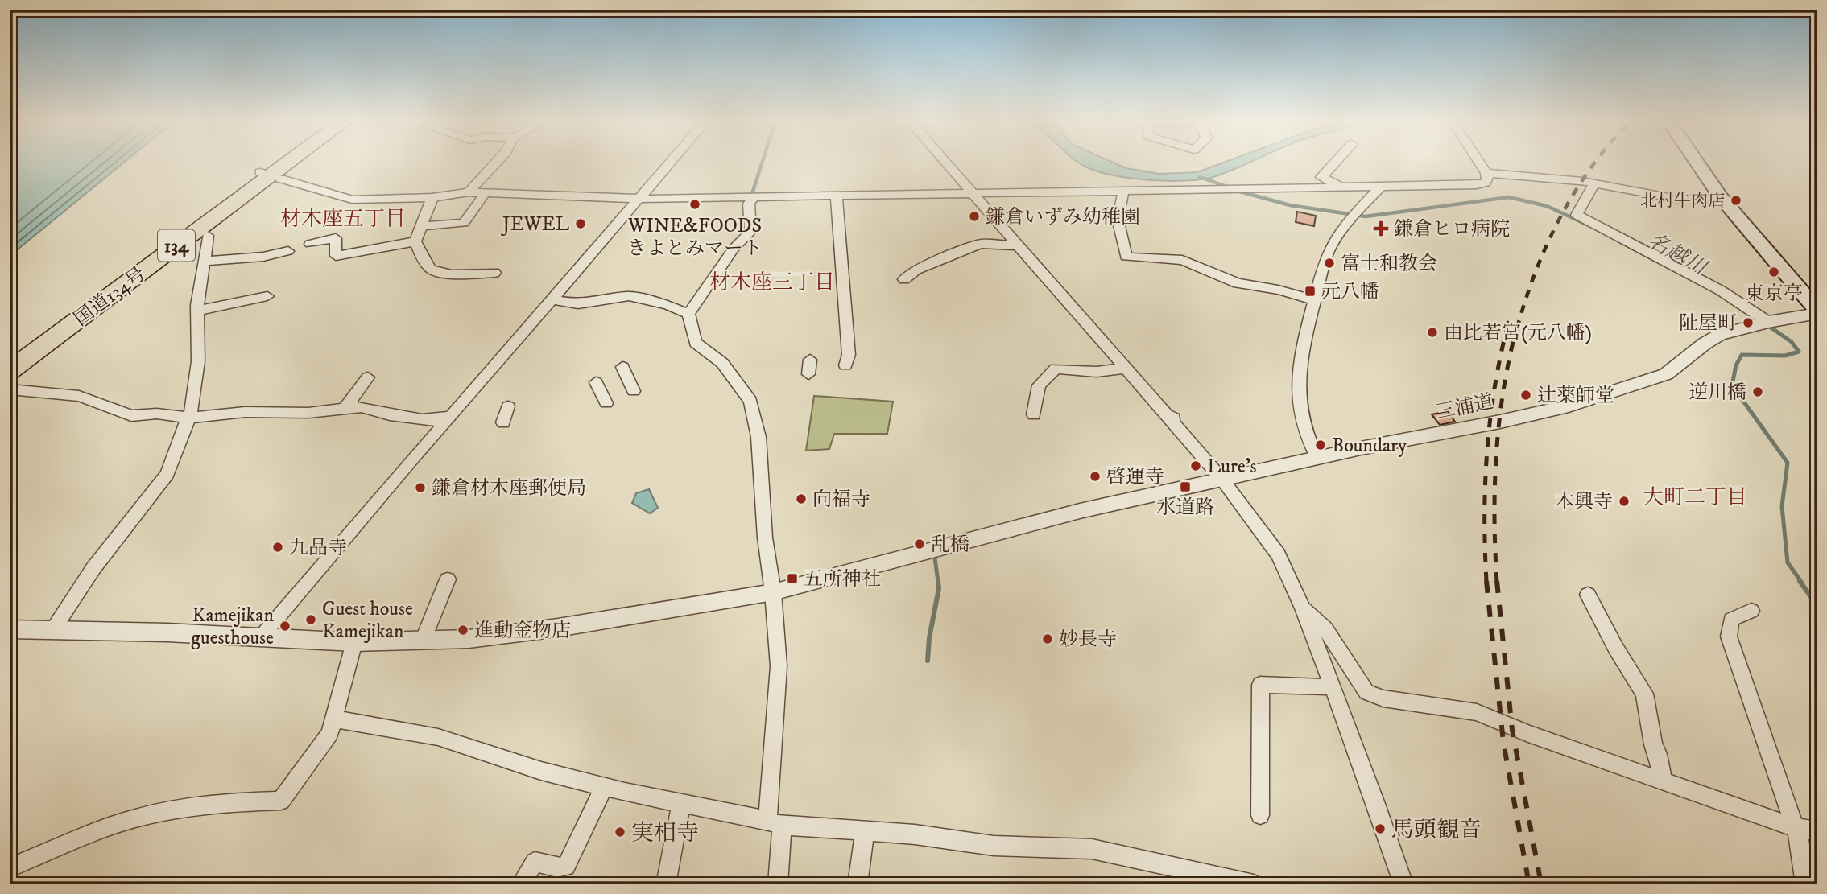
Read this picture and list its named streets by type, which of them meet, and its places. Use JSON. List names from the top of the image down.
{
  "streets": {
    "highway": ["134", "国道134号"],
    "street": ["三浦道"]
  },
  "districts": ["材木座五丁目", "材木座三丁目", "大町二丁目"],
  "water": ["名越川"],
  "places": {
    "other": [
      "北村牛肉店",
      "WINE&FOODS きよとみマート",
      "鎌倉いずみ幼稚園",
      "JEWEL",
      "富士和教会",
      "東京亭",
      "阯屋町",
      "由比若宮(元八幡)",
      "逆川橋",
      "辻薬師堂",
      "Boundary",
      "Lure's",
      "啓運寺",
      "鎌倉材木座郵便局",
      "向福寺",
      "本興寺",
      "乱橋",
      "九品寺",
      "Guest house Kamejikan",
      "Kamejikan guesthouse",
      "進動金物店",
      "妙長寺",
      "馬頭観音",
      "実相寺"
    ],
    "health": ["鎌倉ヒロ病院"],
    "transit": ["元八幡", "水道路", "五所神社"]
  }
}
